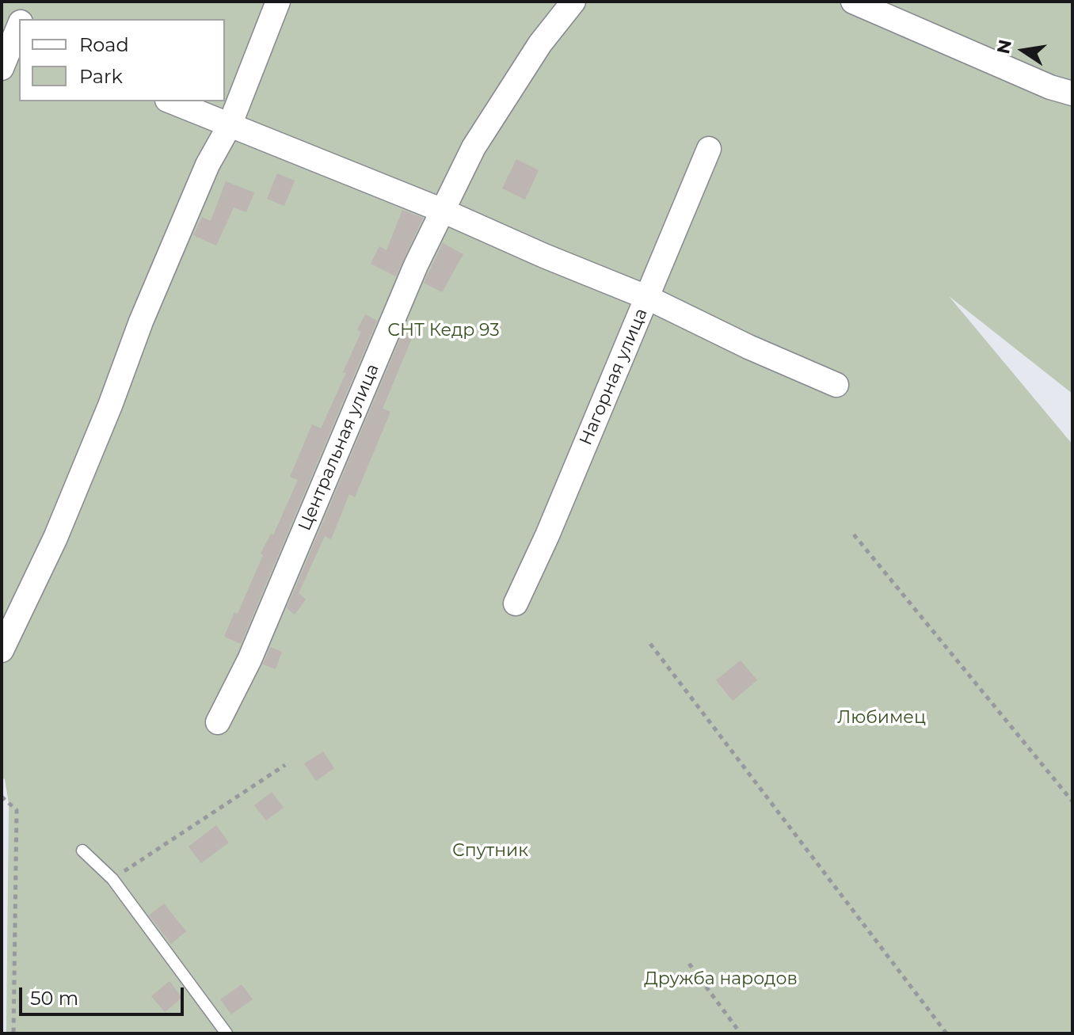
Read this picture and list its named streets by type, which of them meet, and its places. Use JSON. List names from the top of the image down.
{
  "streets": {
    "street": ["Нагорная улица", "Центральная улица"]
  },
  "parks": [
    "СНТ Кедр 93",
    "Любимец",
    "Спутник",
    "Дружба народов"
  ],
  "legend": ["Road", "Park"],
  "scale_bar": "50 m",
  "north": "left"
}
